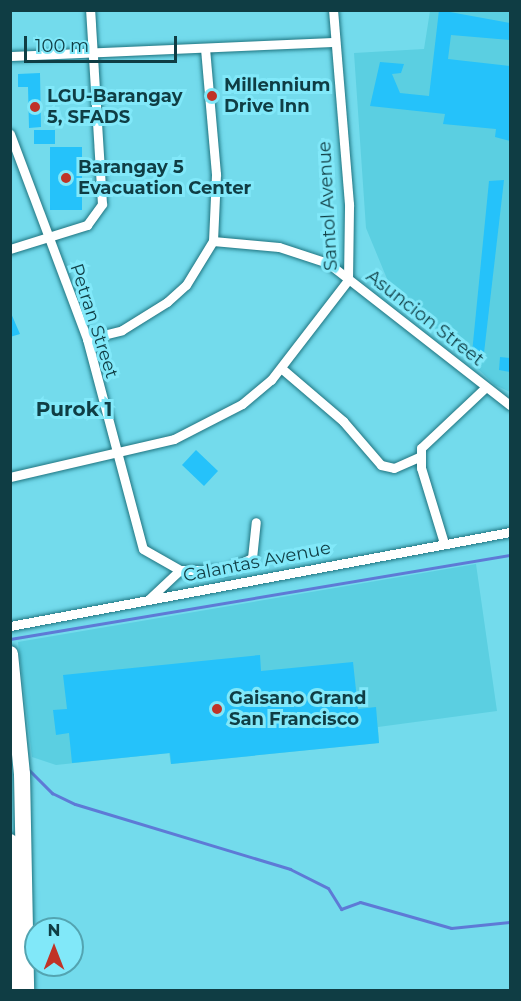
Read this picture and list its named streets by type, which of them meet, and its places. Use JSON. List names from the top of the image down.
{
  "streets": {
    "street": [
      "Santol Avenue",
      "Asuncion Street",
      "Petran Street",
      "Calantas Avenue"
    ]
  },
  "crossings": [
    ["Santol Avenue", "Asuncion Street"],
    ["Santol Avenue", "Petran Street"]
  ],
  "districts": ["Purok 1"],
  "places": [
    "Millennium Drive Inn",
    "LGU-Barangay 5, SFADS",
    "Barangay 5 Evacuation Center",
    "Gaisano Grand San Francisco"
  ],
  "scale_bar": "100 m",
  "north": "top"
}
